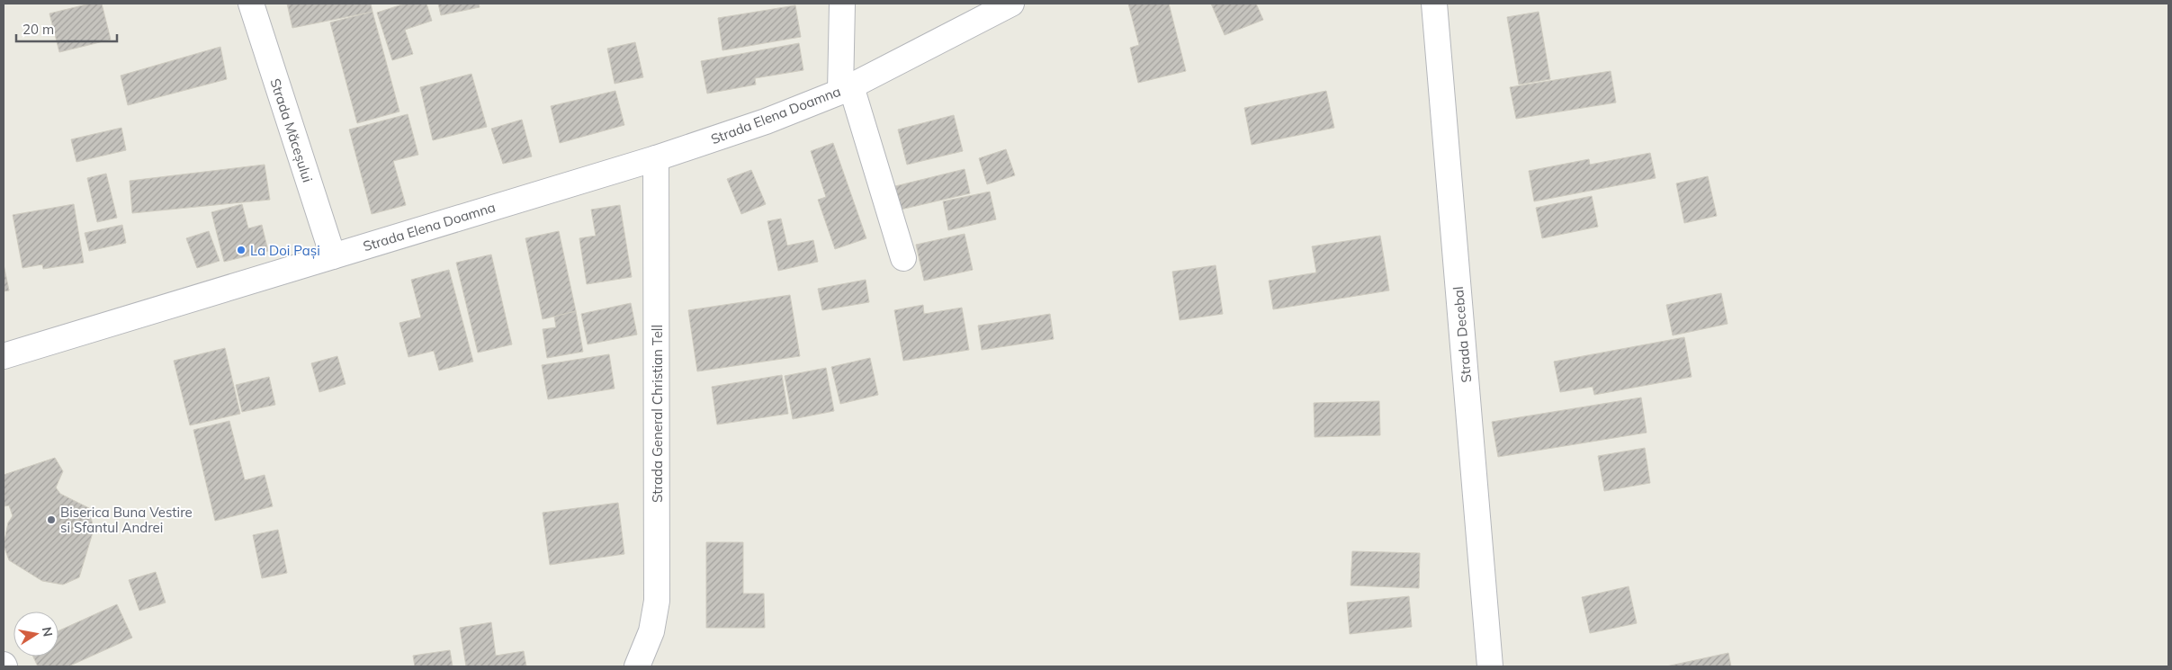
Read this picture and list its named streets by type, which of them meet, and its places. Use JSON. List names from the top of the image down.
{
  "streets": {
    "street": [
      "Strada Elena Doamna",
      "Strada Măceșului",
      "Strada Decebal",
      "Strada General Christian Tell"
    ]
  },
  "crossings": [
    ["Strada Elena Doamna", "Strada Măceșului"],
    ["Strada Elena Doamna", "Strada General Christian Tell"]
  ],
  "places": ["La Doi Pași", "Biserica Buna Vestire si Sfantul Andrei"],
  "scale_bar": "20 m",
  "north": "right"
}
